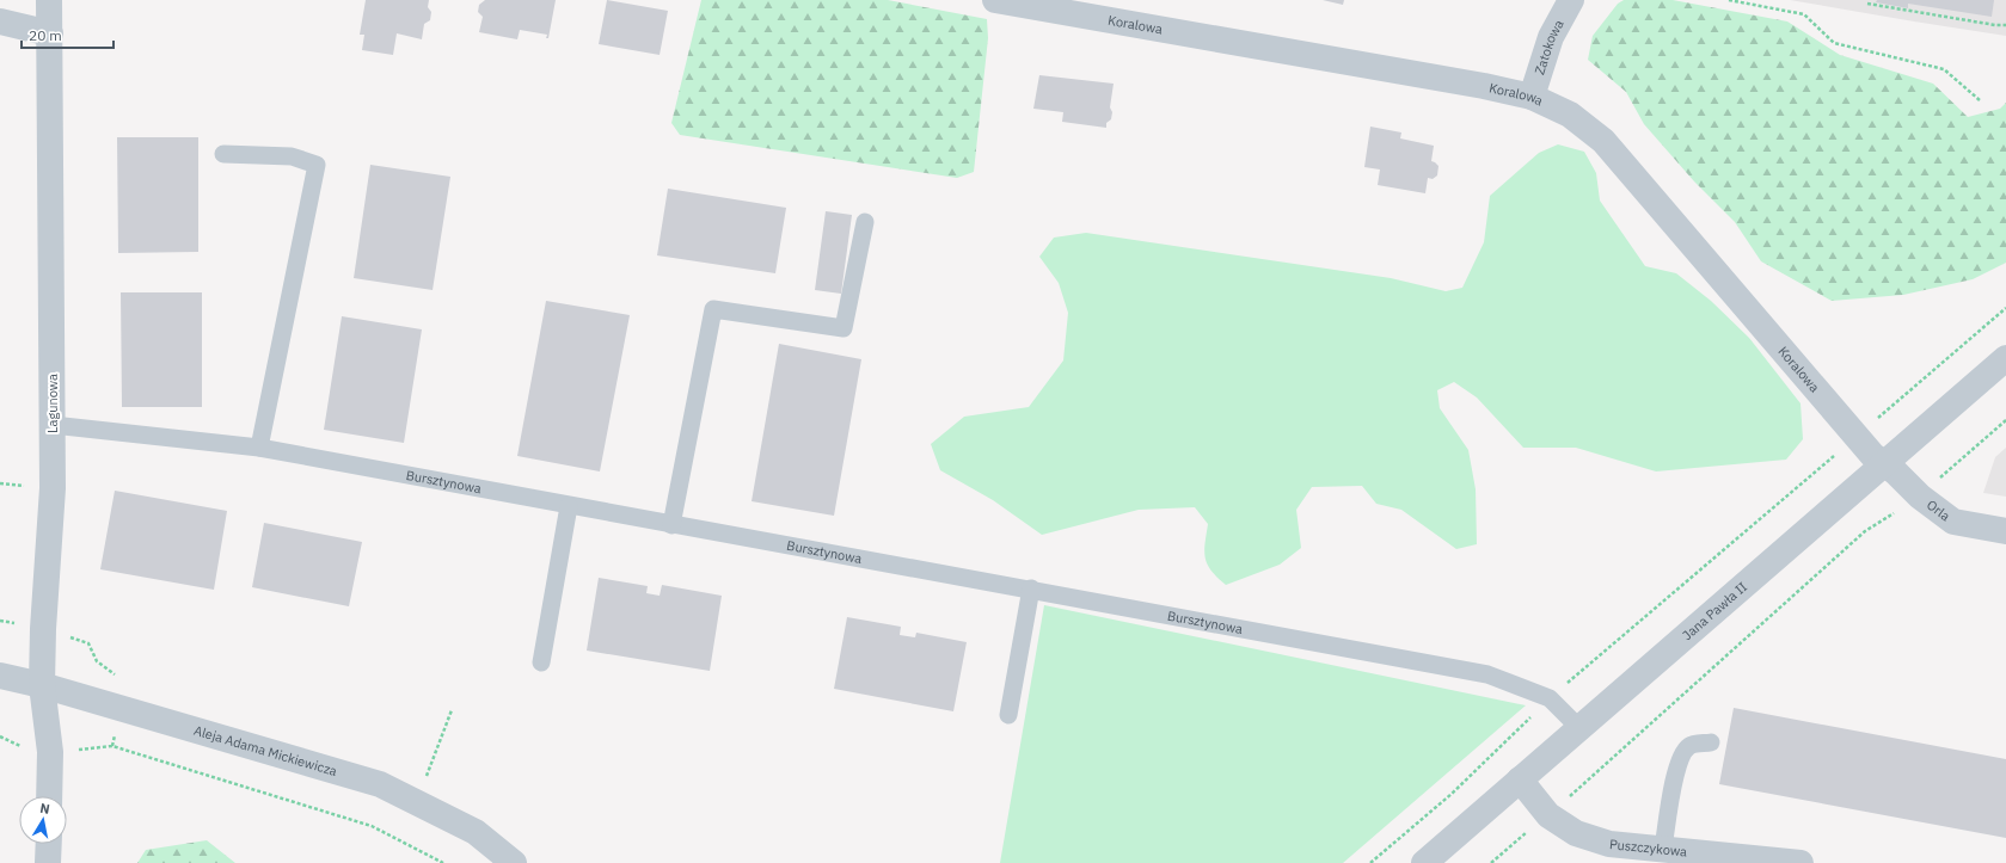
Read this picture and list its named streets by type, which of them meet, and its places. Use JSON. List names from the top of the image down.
{
  "streets": {
    "street": [
      "Koralowa",
      "Zatokowa",
      "Lagunowa",
      "Orla",
      "Jana Pawła II",
      "Aleja Adama Mickiewicza",
      "Puszczykowa"
    ],
    "lane": ["Bursztynowa"]
  },
  "crossings": [
    ["Koralowa", "Zatokowa"],
    ["Koralowa", "Orla"],
    ["Koralowa", "Jana Pawła II"],
    ["Lagunowa", "Bursztynowa"],
    ["Lagunowa", "Aleja Adama Mickiewicza"],
    ["Bursztynowa", "Jana Pawła II"],
    ["Orla", "Jana Pawła II"],
    ["Jana Pawła II", "Puszczykowa"]
  ],
  "scale_bar": "20 m",
  "north": "top"
}
